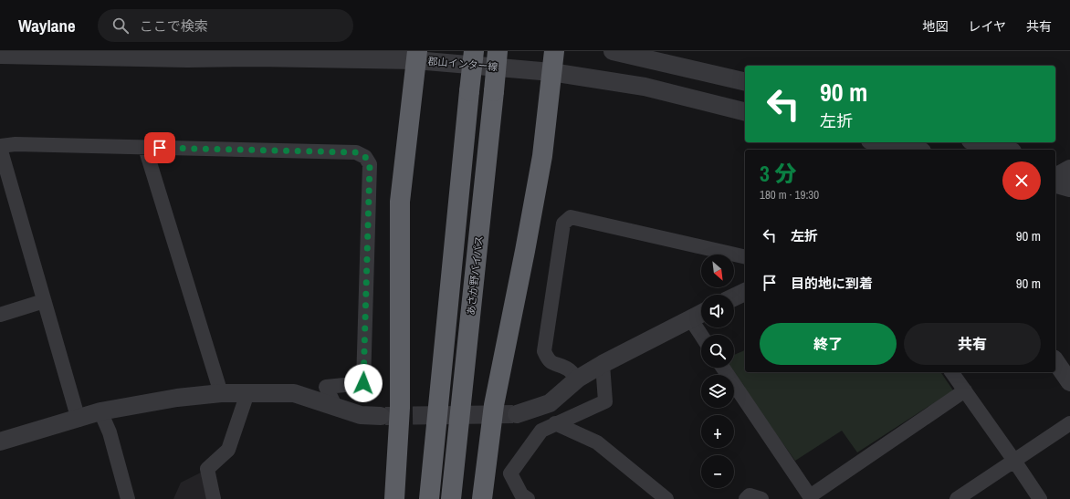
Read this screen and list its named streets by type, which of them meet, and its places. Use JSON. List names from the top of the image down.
{
  "streets": {
    "highway": ["あさか野バイパス"],
    "street": ["郡山インター線"]
  },
  "north": "bottom right",
  "page": {
    "header": "Waylane",
    "search": "ここで検索",
    "nav": ["地図", "レイヤ", "共有"],
    "turn": ["90 m", "左折"],
    "heading": ["3 分", "180 m · 19:30"],
    "list": [
      {
        "name": "左折",
        "value": "90 m"
      },
      {
        "name": "目的地に到着",
        "value": "90 m"
      }
    ],
    "map_buttons": ["+", "−"],
    "buttons": ["終了", "共有"]
  }
}
